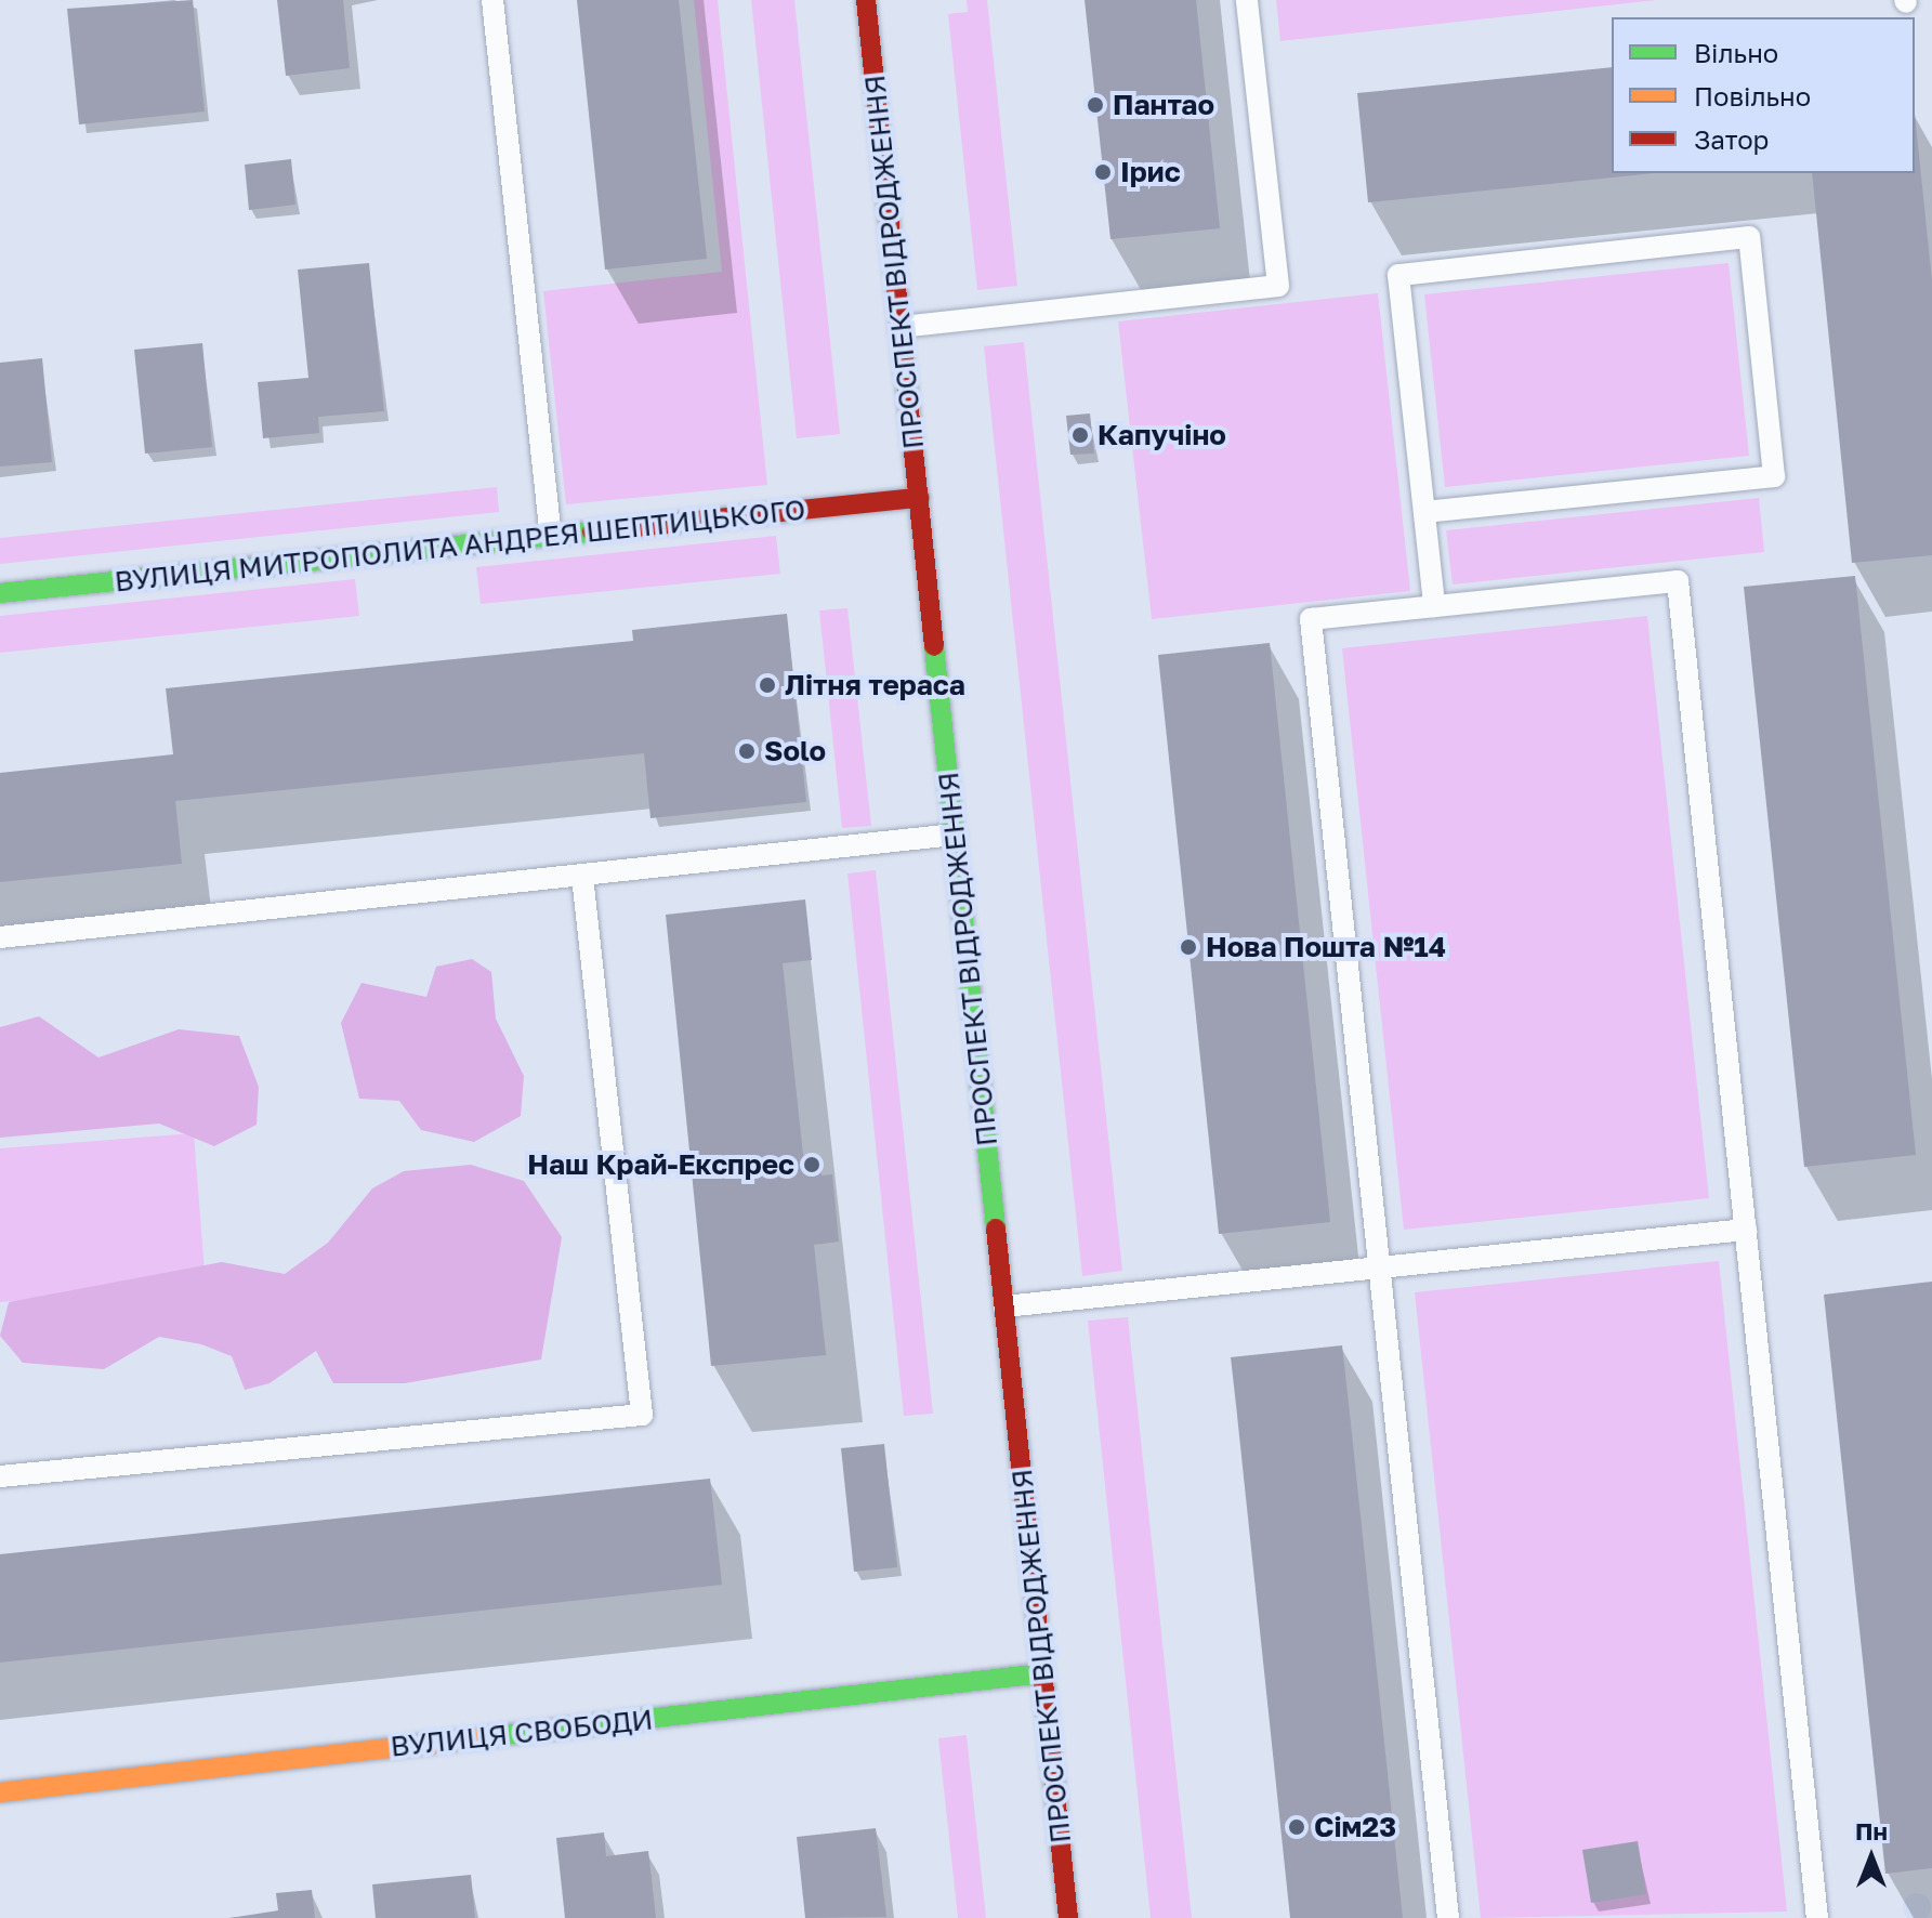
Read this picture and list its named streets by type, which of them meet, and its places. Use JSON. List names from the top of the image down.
{
  "streets": {
    "street": ["ПРОСПЕКТ ВІДРОДЖЕННЯ", "ВУЛИЦЯ МИТРОПОЛИТА АНДРЕЯ ШЕПТИЦЬКОГО", "ВУЛИЦЯ СВОБОДИ"]
  },
  "crossings": [
    ["ПРОСПЕКТ ВІДРОДЖЕННЯ", "ВУЛИЦЯ МИТРОПОЛИТА АНДРЕЯ ШЕПТИЦЬКОГО"],
    ["ПРОСПЕКТ ВІДРОДЖЕННЯ", "ВУЛИЦЯ СВОБОДИ"]
  ],
  "places": [
    "Пантао",
    "Ірис",
    "Капучіно",
    "Літня тераса",
    "Solo",
    "Нова Пошта №14",
    "Наш Край-Експрес",
    "Сім23"
  ],
  "legend": ["Вільно", "Повільно", "Затор"],
  "north": "top"
}
